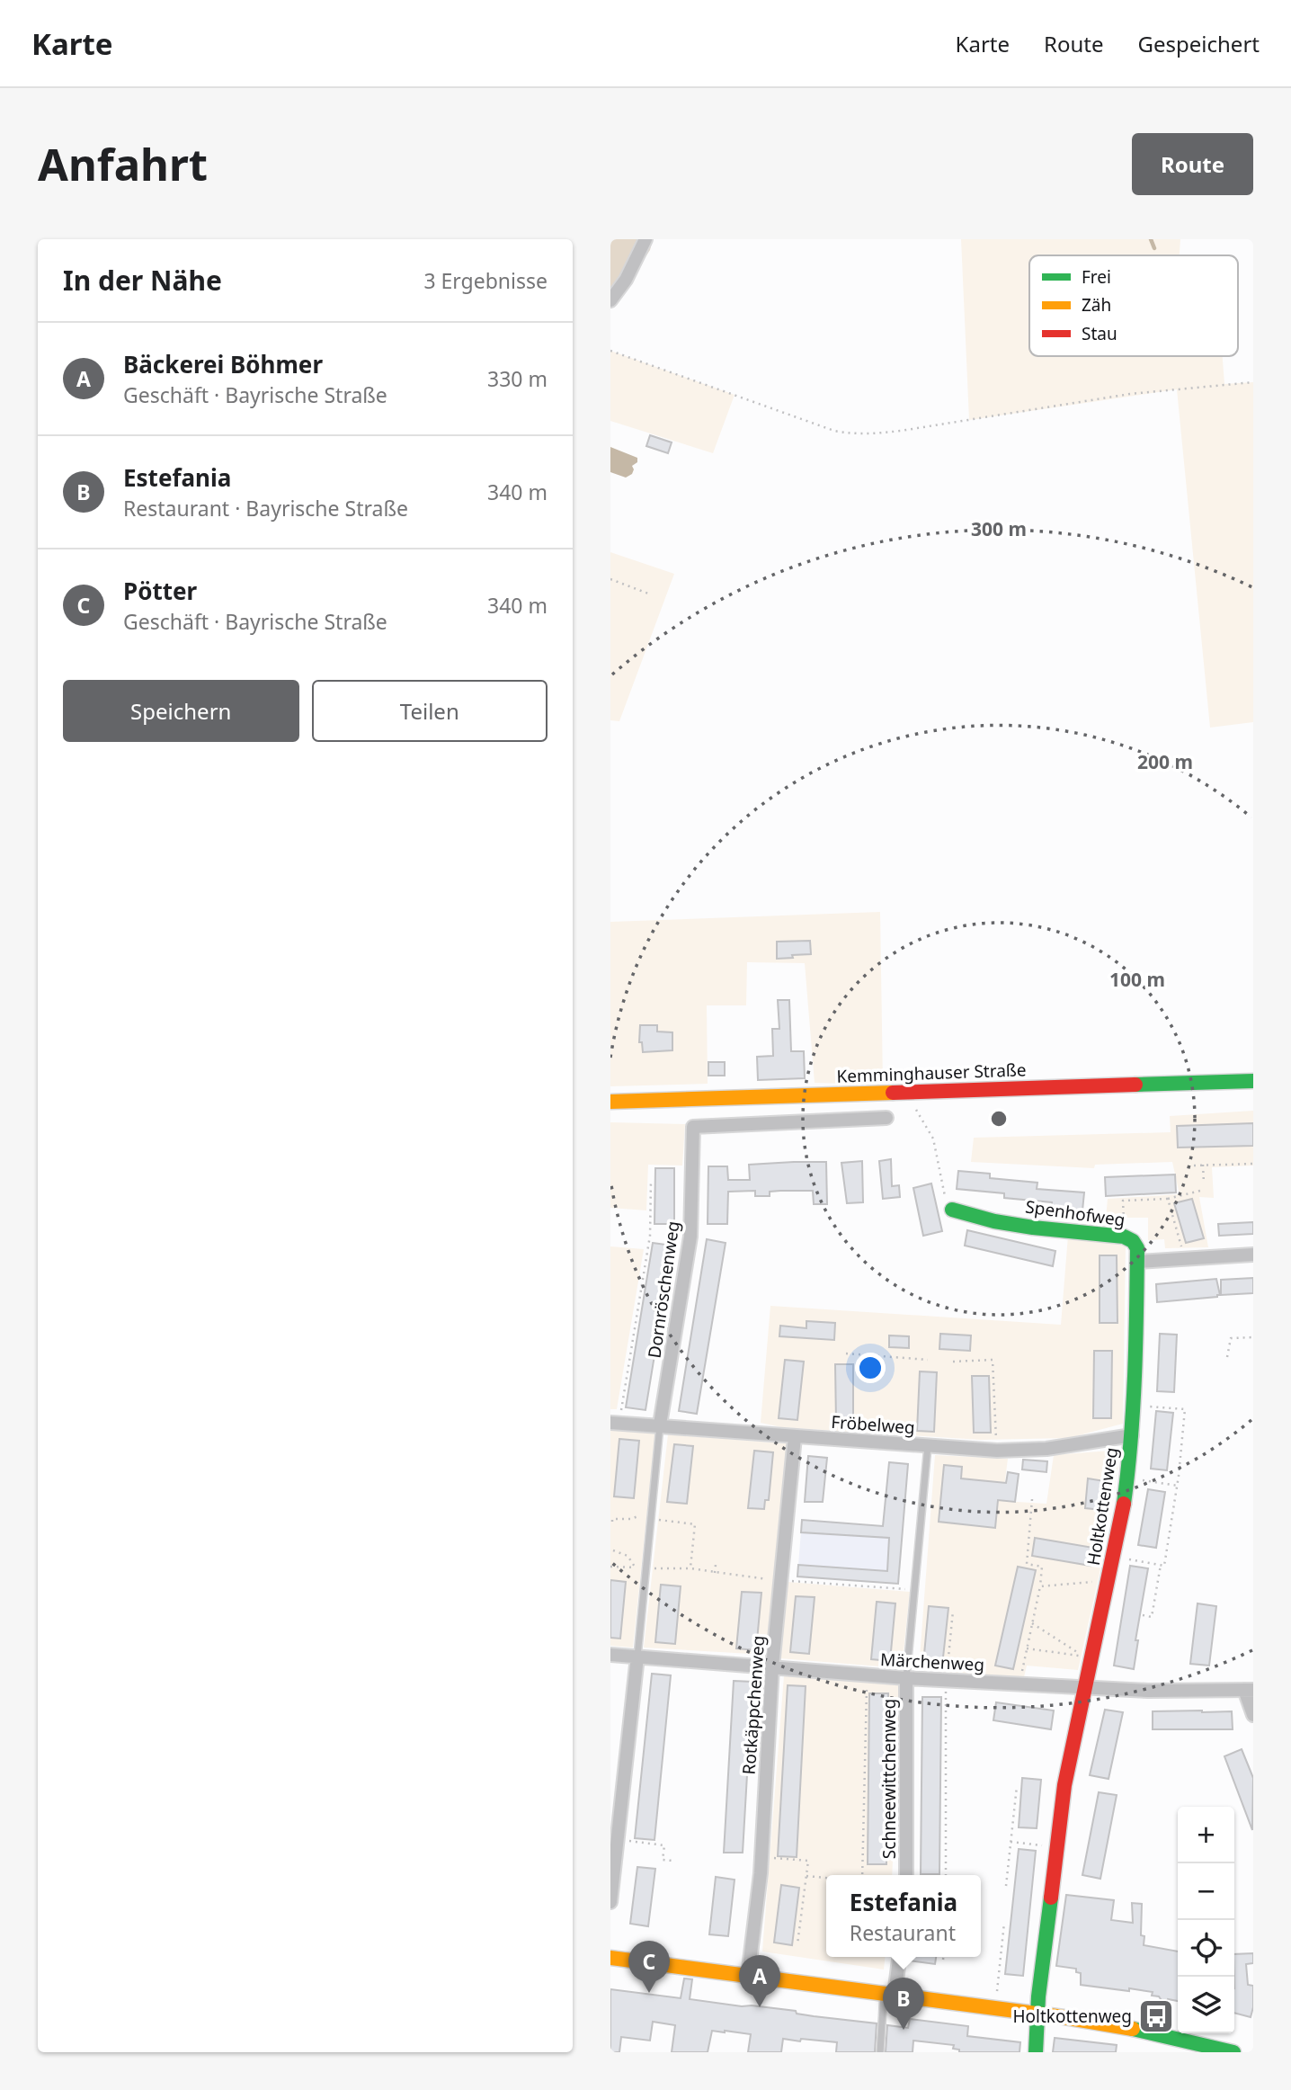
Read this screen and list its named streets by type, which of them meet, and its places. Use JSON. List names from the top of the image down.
{
  "streets": {
    "street": [
      "Kemminghauser Straße",
      "Spenhofweg",
      "Dornröschenweg",
      "Fröbelweg",
      "Holtkottenweg",
      "Märchenweg",
      "Rotkäppchenweg",
      "Schneewittchenweg"
    ]
  },
  "crossings": [
    ["Spenhofweg", "Holtkottenweg"],
    ["Dornröschenweg", "Fröbelweg"],
    ["Fröbelweg", "Holtkottenweg"],
    ["Fröbelweg", "Rotkäppchenweg"],
    ["Holtkottenweg", "Märchenweg"],
    ["Märchenweg", "Rotkäppchenweg"],
    ["Märchenweg", "Schneewittchenweg"]
  ],
  "places": {
    "bus stop": ["Holtkottenweg"]
  },
  "legend": ["Frei", "Zäh", "Stau"],
  "page": {
    "header": "Karte",
    "nav": ["Karte", "Route", "Gespeichert"],
    "buttons": [
      "Route",
      ["Speichern", "Teilen"]
    ],
    "title": "Anfahrt",
    "heading": ["In der Nähe", "3 Ergebnisse"],
    "list": [
      {
        "mark": "A",
        "name": "Bäckerei Böhmer",
        "note": "Geschäft · Bayrische Straße",
        "value": "330 m"
      },
      {
        "mark": "B",
        "name": "Estefania",
        "note": "Restaurant · Bayrische Straße",
        "value": "340 m"
      },
      {
        "mark": "C",
        "name": "Pötter",
        "note": "Geschäft · Bayrische Straße",
        "value": "340 m"
      }
    ],
    "map_buttons": ["+", "−"],
    "popup": ["Estefania", "Restaurant"],
    "pins": ["C", "A", "B"]
  },
  "rings": ["300 m", "200 m", "100 m"]
}
